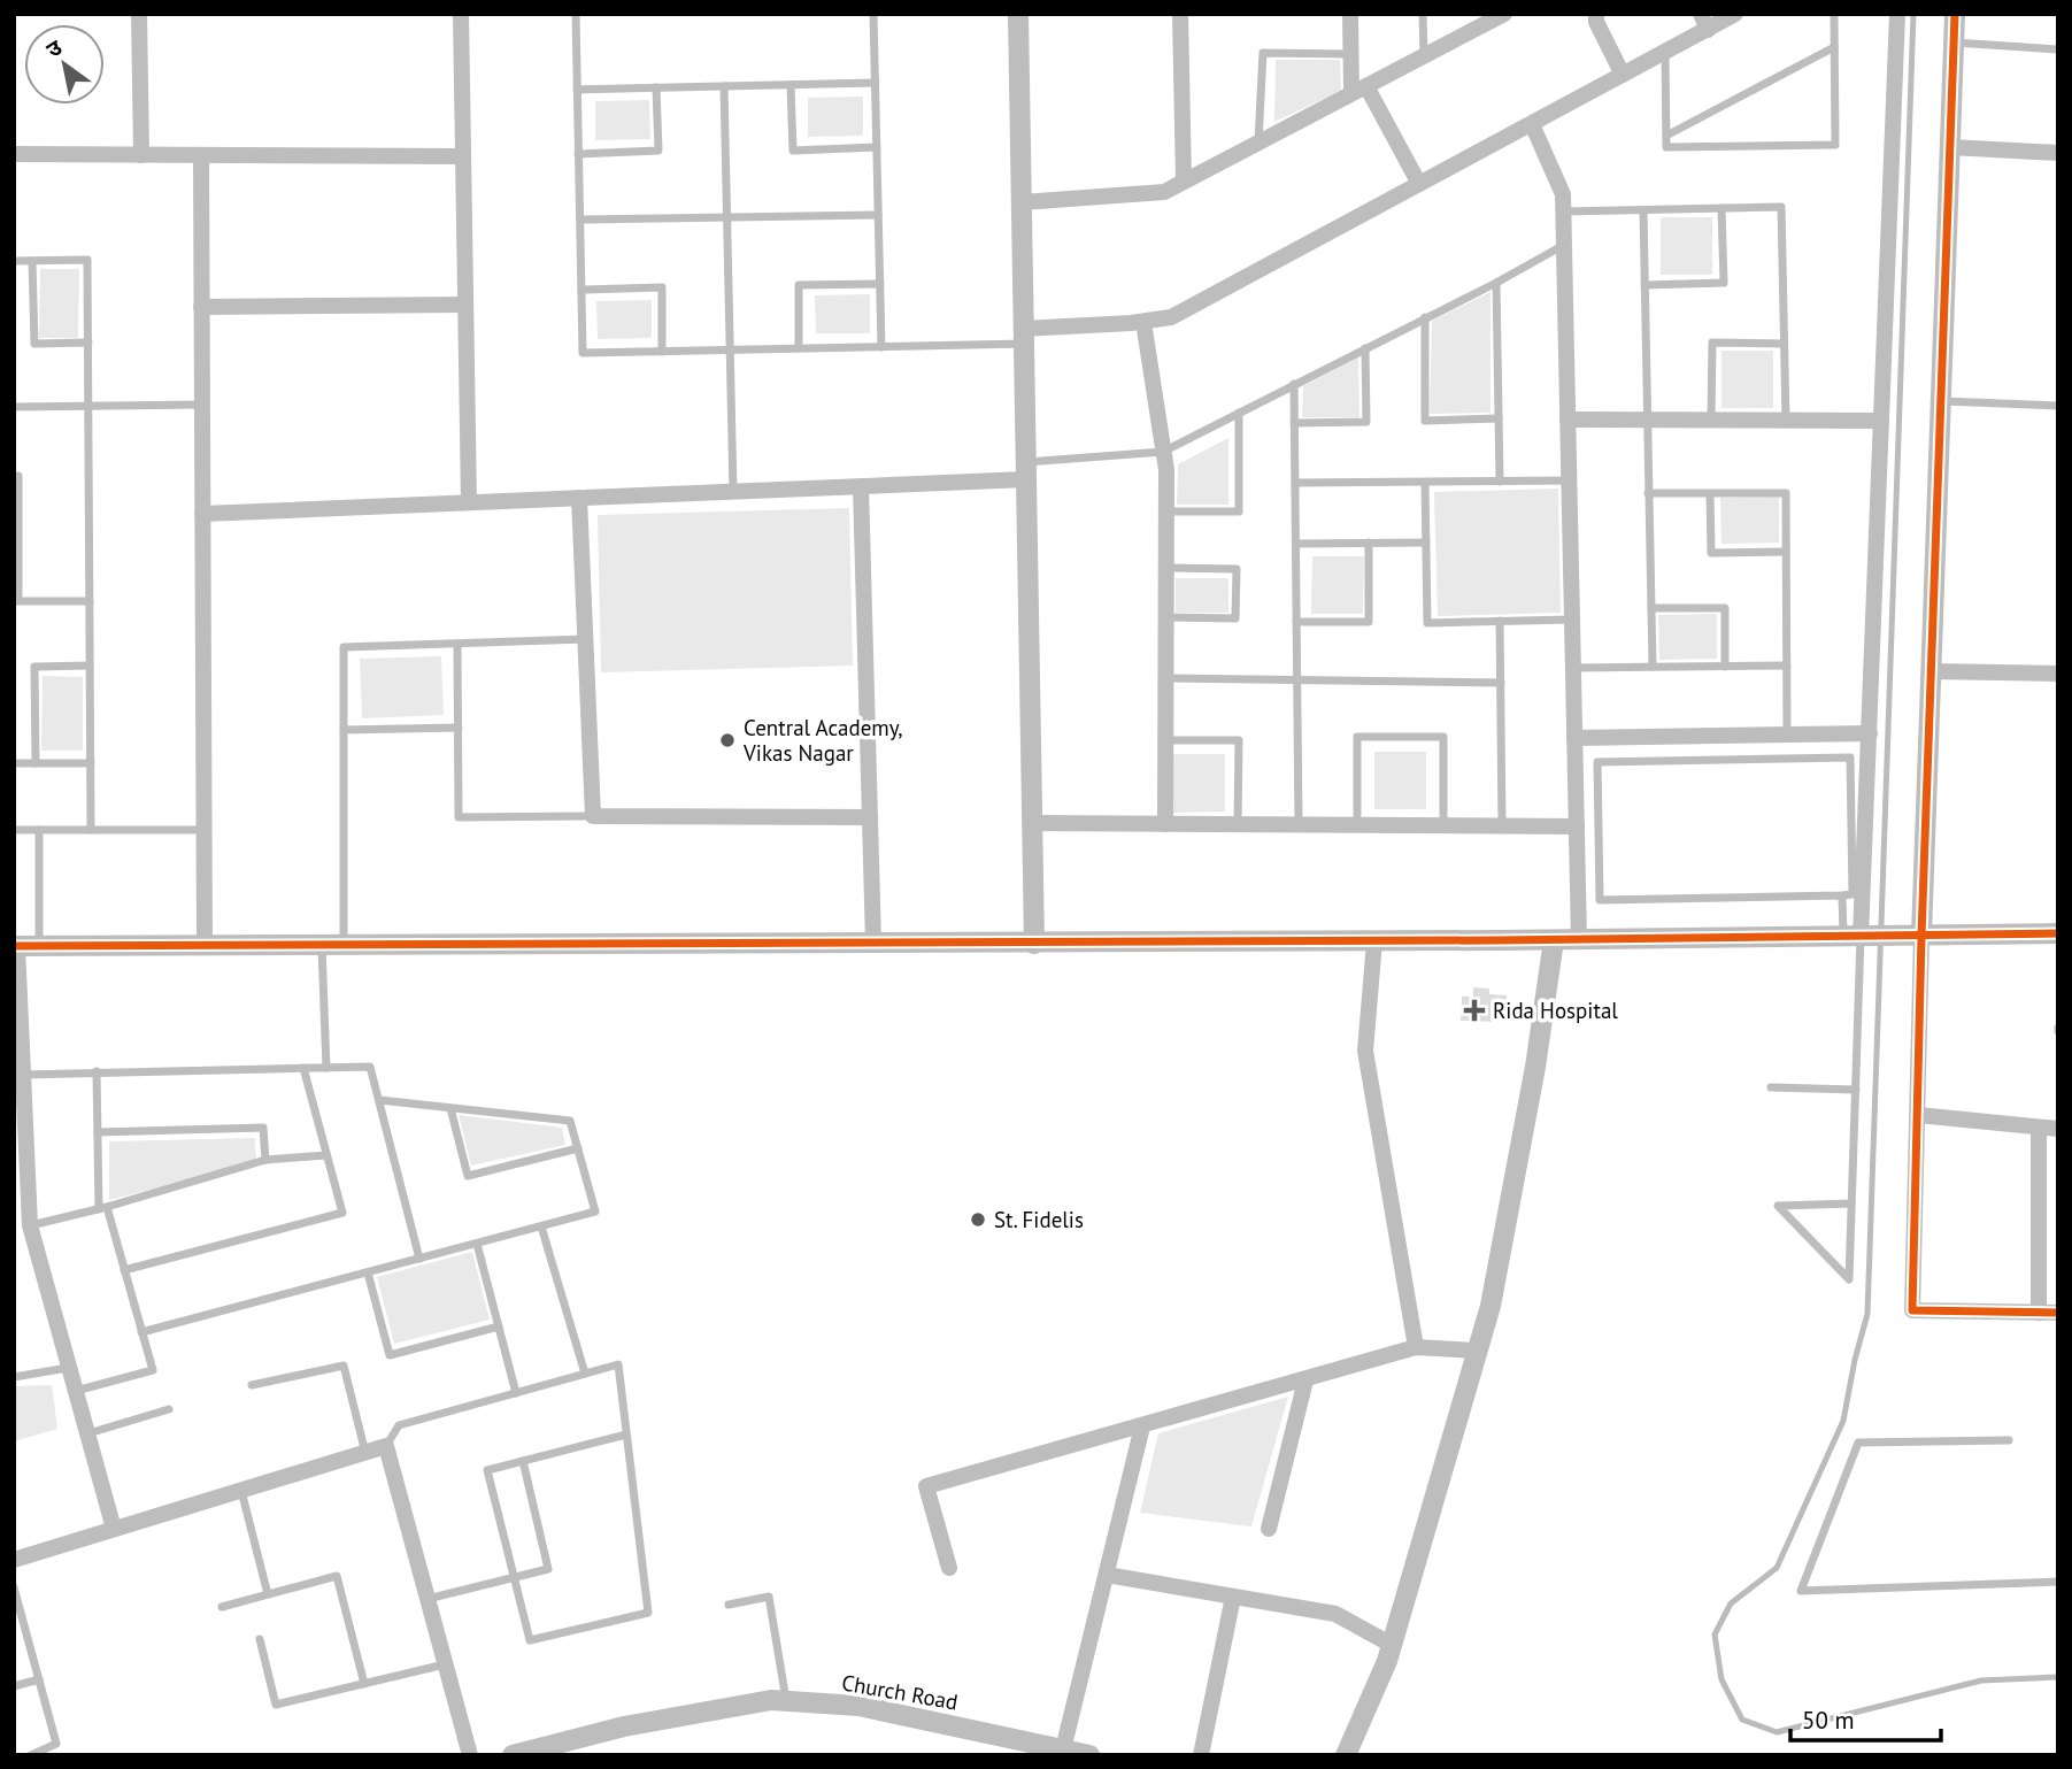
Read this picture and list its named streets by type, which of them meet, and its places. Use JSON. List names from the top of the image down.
{
  "streets": {
    "street": ["Church Road"]
  },
  "places": {
    "other": ["Central Academy, Vikas Nagar", "St. Fidelis"],
    "health": ["Rida Hospital"]
  },
  "scale_bar": "50 m",
  "north": "top left"
}
